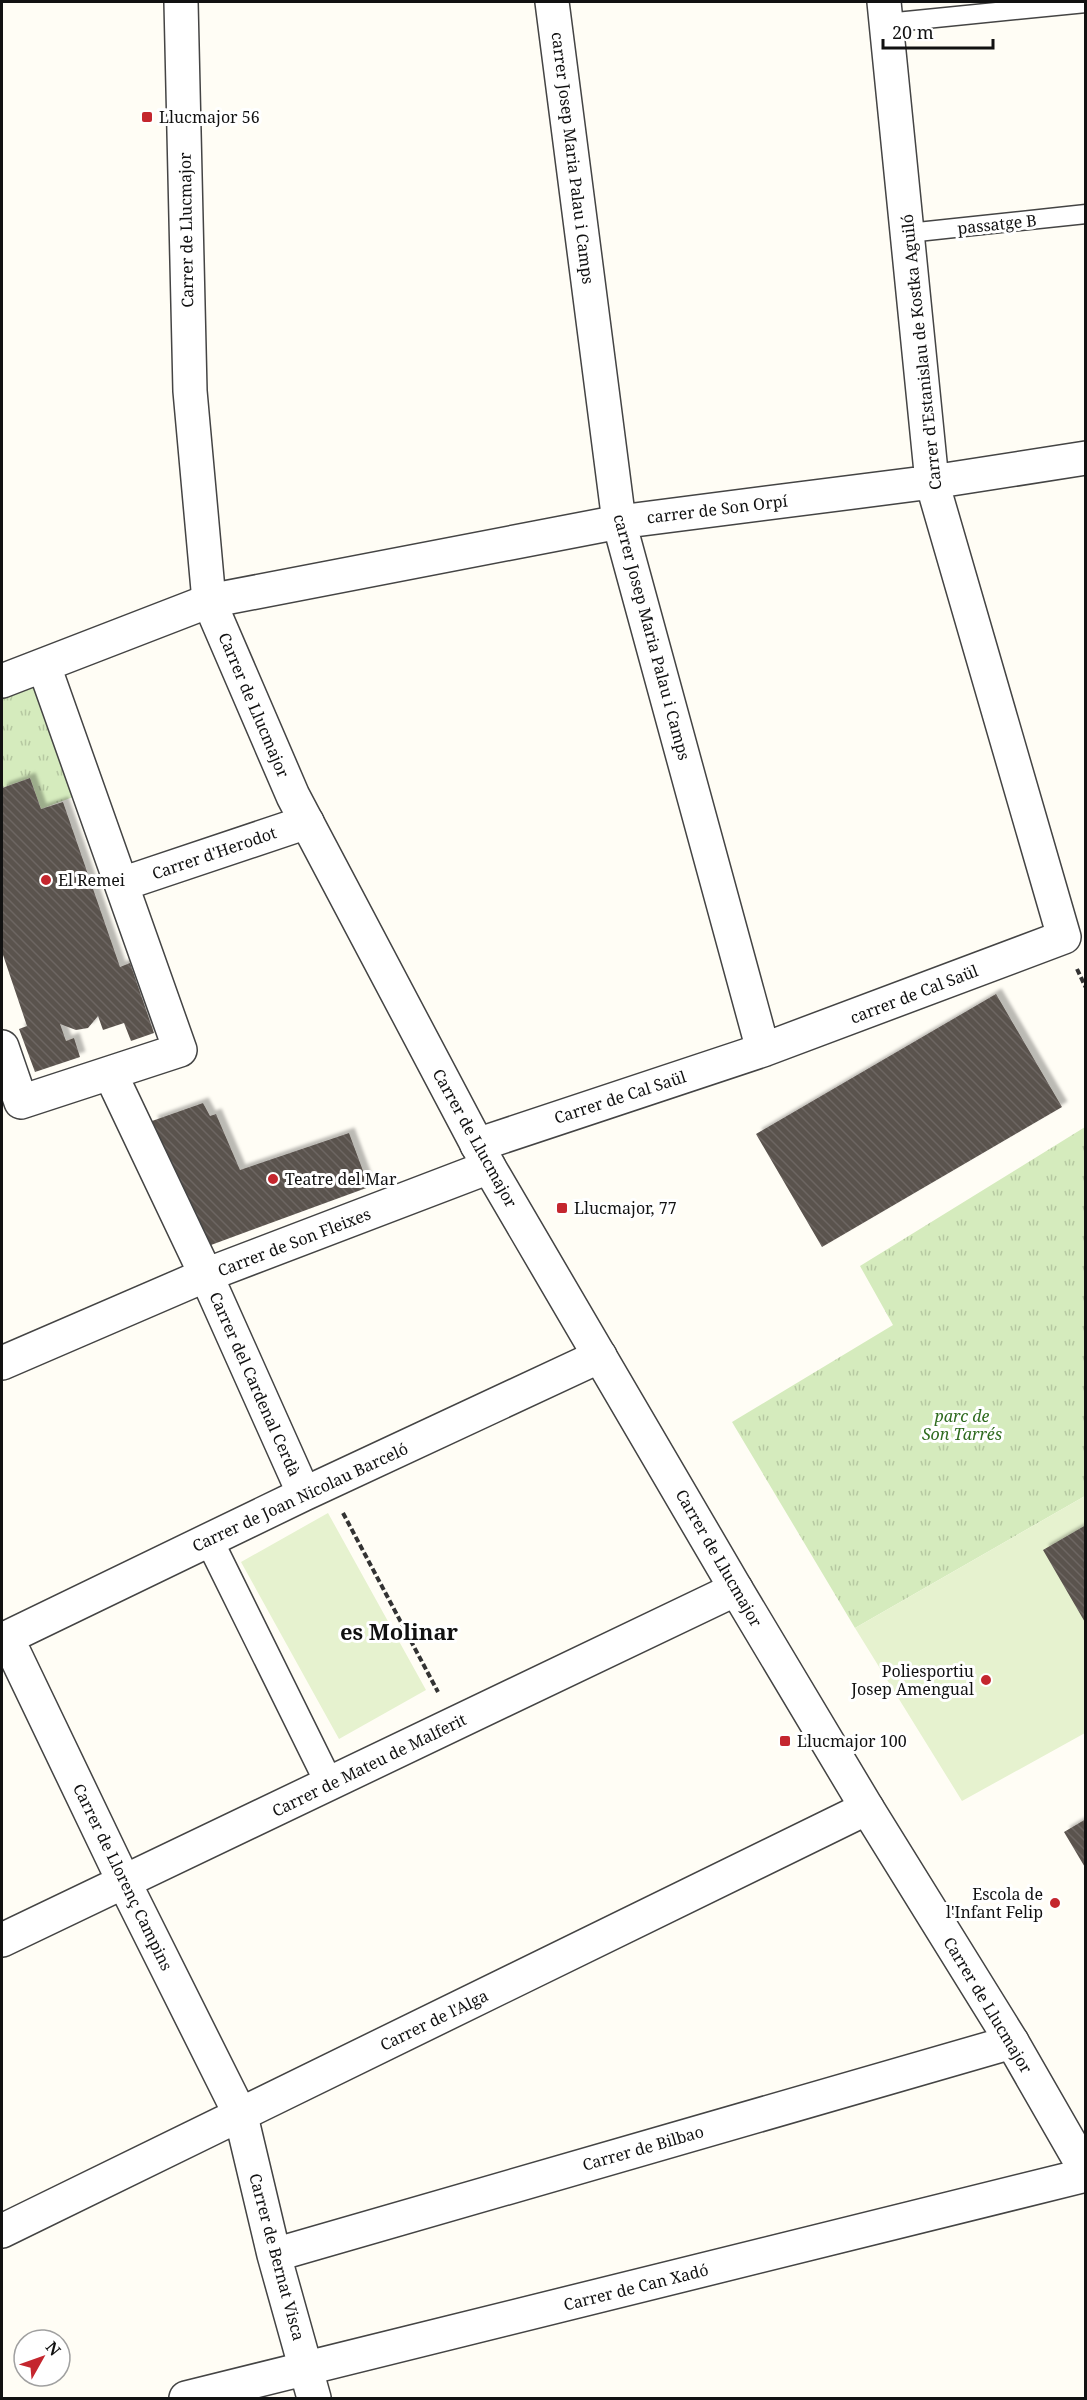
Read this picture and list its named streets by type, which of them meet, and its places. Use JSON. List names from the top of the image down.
{
  "streets": {
    "street": [
      "carrer Josep Maria Palau i Camps",
      "Carrer de Llucmajor",
      "Carrer d'Estanislau de Kostka Aguiló",
      "carrer de Son Orpí",
      "Carrer d'Herodot",
      "carrer de Cal Saül",
      "Carrer de Cal Saül",
      "Carrer de Son Fleixes",
      "Carrer del Cardenal Cerdà",
      "Carrer de Joan Nicolau Barceló",
      "Carrer de Mateu de Malferit",
      "Carrer de Llorenç Campins",
      "Carrer de l'Alga",
      "Carrer de Bilbao",
      "Carrer de Bernat Visca",
      "Carrer de Can Xadó"
    ],
    "lane": ["passatge B"]
  },
  "crossings": [
    ["carrer Josep Maria Palau i Camps", "carrer de Son Orpí"],
    ["carrer Josep Maria Palau i Camps", "carrer de Cal Saül"],
    ["carrer Josep Maria Palau i Camps", "Carrer de Cal Saül"],
    ["passatge B", "Carrer d'Estanislau de Kostka Aguiló"],
    ["Carrer de Llucmajor", "carrer de Son Orpí"],
    ["Carrer de Llucmajor", "Carrer d'Herodot"],
    ["Carrer de Llucmajor", "Carrer de Cal Saül"],
    ["Carrer de Llucmajor", "Carrer de Son Fleixes"],
    ["Carrer de Llucmajor", "Carrer de Joan Nicolau Barceló"],
    ["Carrer de Llucmajor", "Carrer de Mateu de Malferit"],
    ["Carrer de Llucmajor", "Carrer de l'Alga"],
    ["Carrer de Llucmajor", "Carrer de Bilbao"],
    ["Carrer de Llucmajor", "Carrer de Can Xadó"],
    ["Carrer d'Estanislau de Kostka Aguiló", "carrer de Son Orpí"],
    ["Carrer d'Estanislau de Kostka Aguiló", "carrer de Cal Saül"],
    ["carrer de Cal Saül", "Carrer de Cal Saül"],
    ["Carrer de Cal Saül", "Carrer de Son Fleixes"],
    ["Carrer de Son Fleixes", "Carrer del Cardenal Cerdà"],
    ["Carrer del Cardenal Cerdà", "Carrer de Joan Nicolau Barceló"],
    ["Carrer de Joan Nicolau Barceló", "Carrer de Llorenç Campins"],
    ["Carrer de Mateu de Malferit", "Carrer de Llorenç Campins"],
    ["Carrer de Llorenç Campins", "Carrer de l'Alga"],
    ["Carrer de Llorenç Campins", "Carrer de Bernat Visca"],
    ["Carrer de l'Alga", "Carrer de Bernat Visca"],
    ["Carrer de Bilbao", "Carrer de Bernat Visca"],
    ["Carrer de Bernat Visca", "Carrer de Can Xadó"]
  ],
  "districts": ["es Molinar"],
  "parks": ["parc de Son Tarrés"],
  "places": {
    "transit": ["Llucmajor 56", "Llucmajor, 77", "Llucmajor 100"],
    "other": [
      "El Remei",
      "Teatre del Mar",
      "Poliesportiu Josep Amengual",
      "Escola de l'Infant Felip"
    ]
  },
  "scale_bar": "20 m",
  "north": "top right"
}
